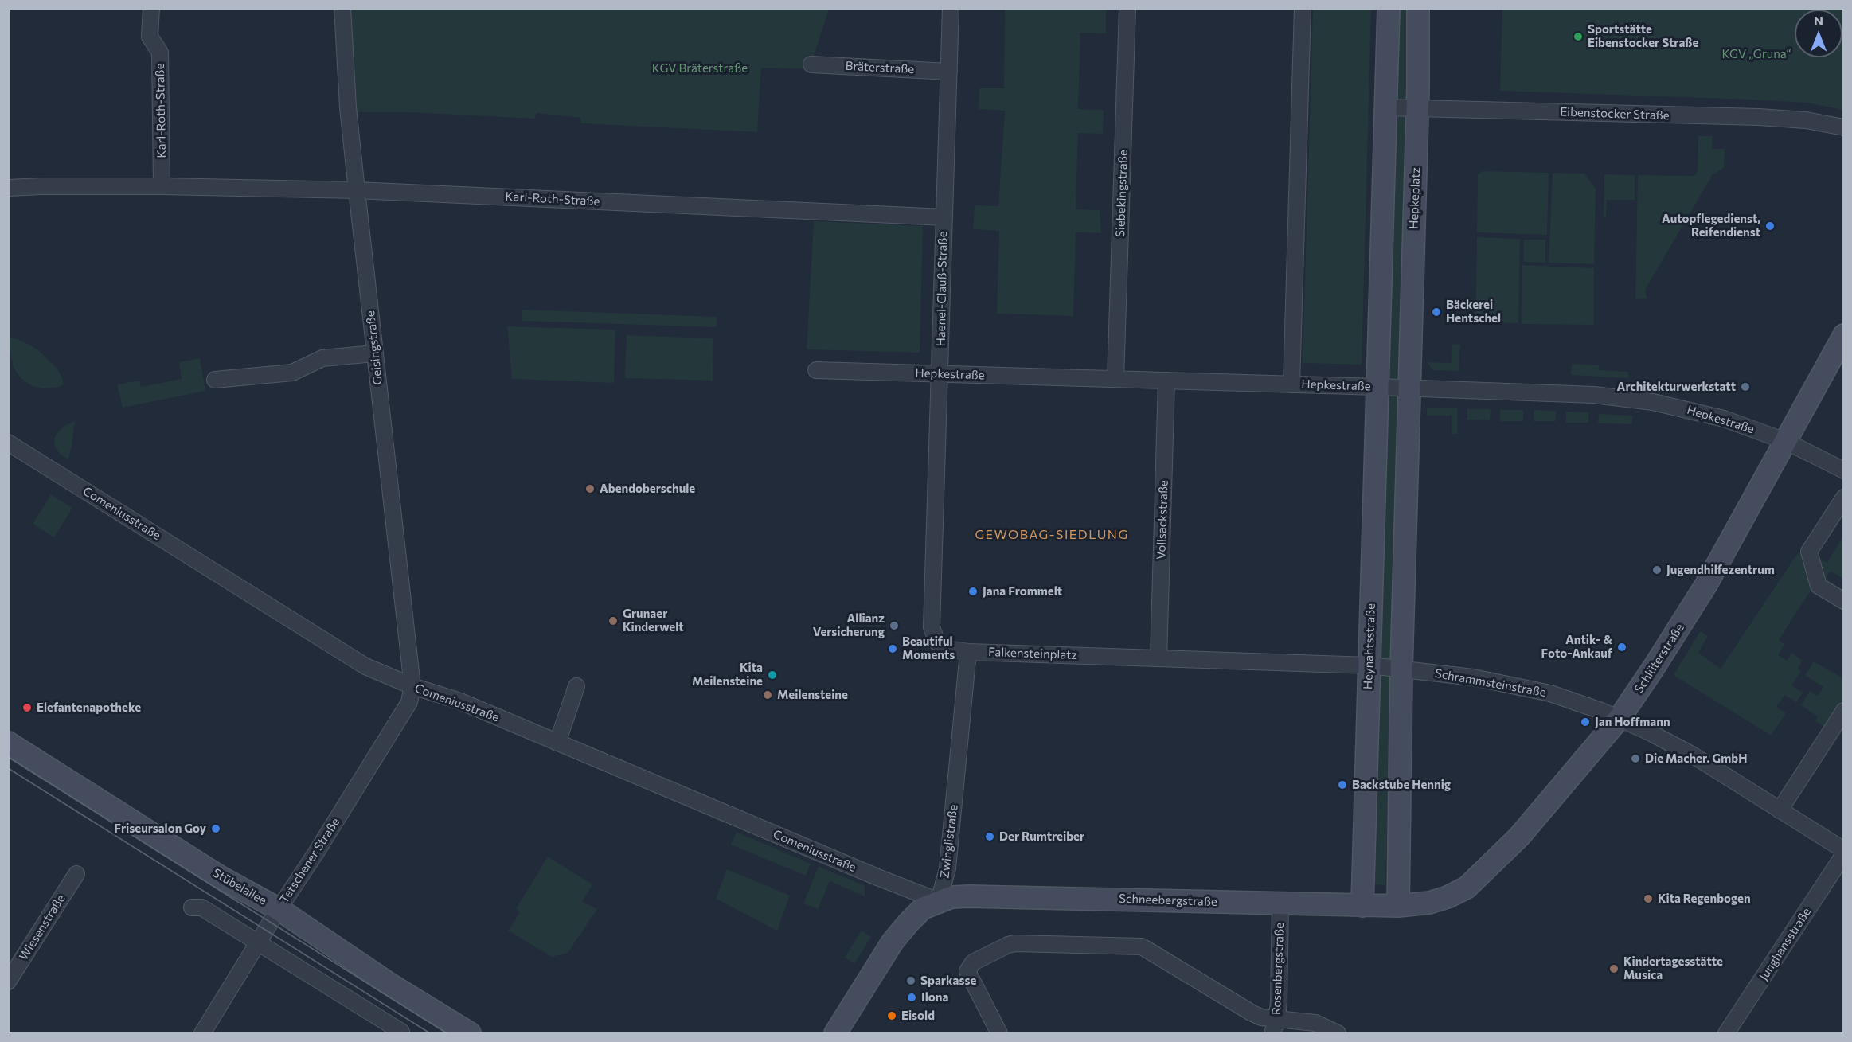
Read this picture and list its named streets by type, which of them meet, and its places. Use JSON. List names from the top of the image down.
{
  "streets": {
    "street": [
      "Bräterstraße",
      "Karl-Roth-Straße",
      "Eibenstocker Straße",
      "Siebekingstraße",
      "Hepkeplatz",
      "Haenel-Clauß-Straße",
      "Geisingstraße",
      "Hepkestraße",
      "Comeniusstraße",
      "Vollsackstraße",
      "Heynahtsstraße",
      "Falkensteinplatz",
      "Schlüterstraße",
      "Schrammsteinstraße",
      "Zwinglistraße",
      "Tetschener Straße",
      "Stübelallee",
      "Schneebergstraße",
      "Wiesenstraße",
      "Junghansstraße",
      "Rosenbergstraße"
    ]
  },
  "crossings": [
    ["Bräterstraße", "Haenel-Clauß-Straße"],
    ["Karl-Roth-Straße", "Haenel-Clauß-Straße"],
    ["Karl-Roth-Straße", "Geisingstraße"],
    ["Eibenstocker Straße", "Hepkeplatz"],
    ["Siebekingstraße", "Hepkestraße"],
    ["Hepkeplatz", "Hepkestraße"],
    ["Haenel-Clauß-Straße", "Hepkestraße"],
    ["Haenel-Clauß-Straße", "Falkensteinplatz"],
    ["Geisingstraße", "Comeniusstraße"],
    ["Geisingstraße", "Tetschener Straße"],
    ["Hepkestraße", "Vollsackstraße"],
    ["Hepkestraße", "Heynahtsstraße"],
    ["Hepkestraße", "Schlüterstraße"],
    ["Comeniusstraße", "Zwinglistraße"],
    ["Comeniusstraße", "Tetschener Straße"],
    ["Comeniusstraße", "Schneebergstraße"],
    ["Vollsackstraße", "Schrammsteinstraße"],
    ["Heynahtsstraße", "Schrammsteinstraße"],
    ["Heynahtsstraße", "Schneebergstraße"],
    ["Falkensteinplatz", "Schrammsteinstraße"],
    ["Falkensteinplatz", "Zwinglistraße"],
    ["Schlüterstraße", "Schrammsteinstraße"],
    ["Schlüterstraße", "Schneebergstraße"],
    ["Schrammsteinstraße", "Junghansstraße"],
    ["Zwinglistraße", "Schneebergstraße"],
    ["Tetschener Straße", "Stübelallee"],
    ["Schneebergstraße", "Rosenbergstraße"]
  ],
  "districts": ["GEWOBAG-SIEDLUNG"],
  "parks": ["KGV „Gruna“", "KGV Bräterstraße"],
  "places": [
    "Sportstätte Eibenstocker Straße",
    "Autopflegedienst, Reifendienst",
    "Bäckerei Hentschel",
    "Architekturwerkstatt",
    "Abendoberschule",
    "Jugendhilfezentrum",
    "Jana Frommelt",
    "Grunaer Kinderwelt",
    "Allianz Versicherung",
    "Antik- & Foto-Ankauf",
    "Beautiful Moments",
    "Kita Meilensteine",
    "Meilensteine",
    "Elefantenapotheke",
    "Jan Hoffmann",
    "Die Macher. GmbH",
    "Backstube Hennig",
    "Friseursalon Goy",
    "Der Rumtreiber",
    "Kita Regenbogen",
    "Kindertagesstätte Musica",
    "Sparkasse",
    "Ilona",
    "Eisold"
  ],
  "north": "top"
}
